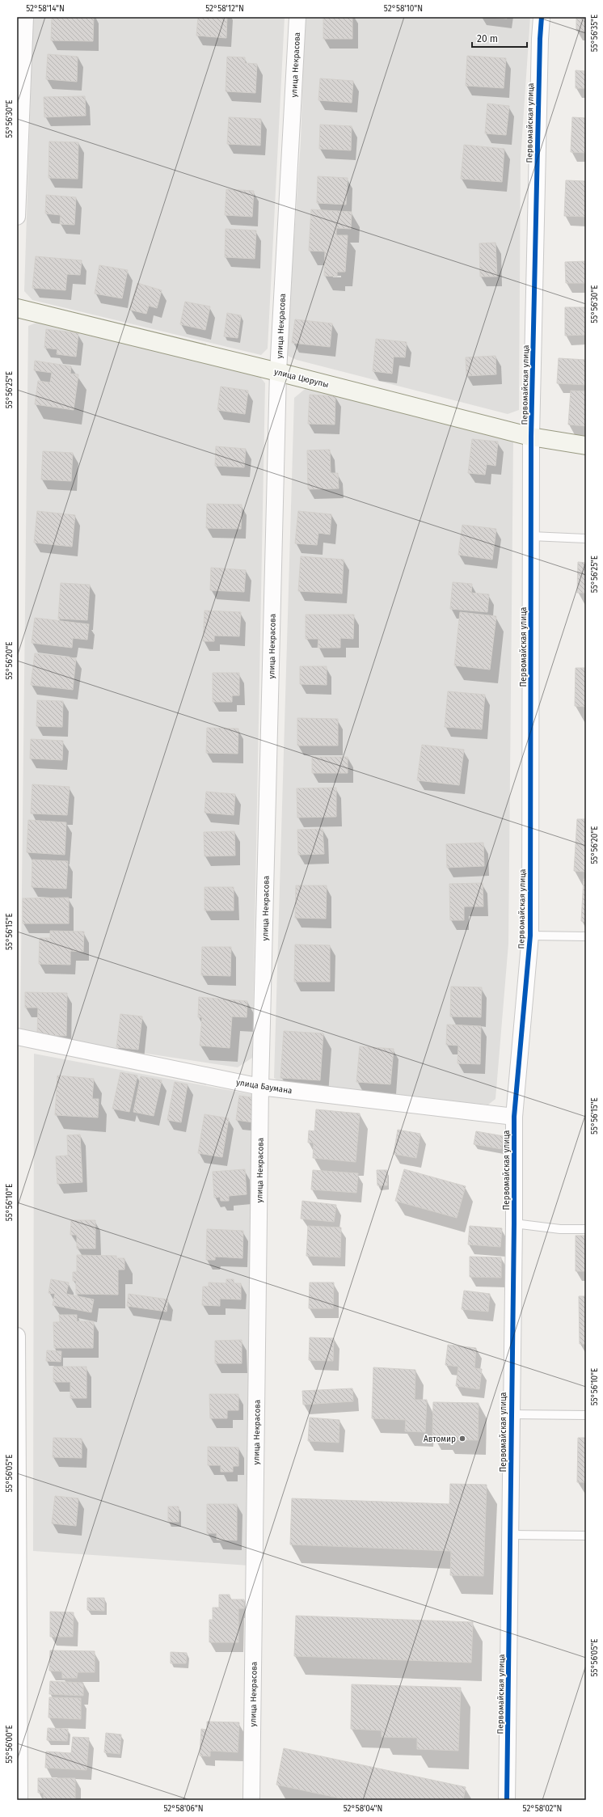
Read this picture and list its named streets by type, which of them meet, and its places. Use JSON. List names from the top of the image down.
{
  "streets": {
    "street": [
      "улица Некрасова",
      "Первомайская улица",
      "улица Цюрупы",
      "улица Баумана"
    ]
  },
  "crossings": [
    ["улица Некрасова", "улица Цюрупы"],
    ["улица Некрасова", "улица Баумана"],
    ["Первомайская улица", "улица Цюрупы"],
    ["Первомайская улица", "улица Баумана"]
  ],
  "places": ["Автомир"],
  "scale_bar": "20 m",
  "coordinates": [
    "52°58'14\"N",
    "52°58'12\"N",
    "52°58'10\"N",
    "55°56'35\"E",
    "55°56'30\"E",
    "55°56'25\"E",
    "55°56'20\"E",
    "55°56'15\"E",
    "55°56'10\"E",
    "55°56'05\"E",
    "55°56'00\"E",
    "52°58'06\"N",
    "52°58'04\"N",
    "52°58'02\"N"
  ]
}
